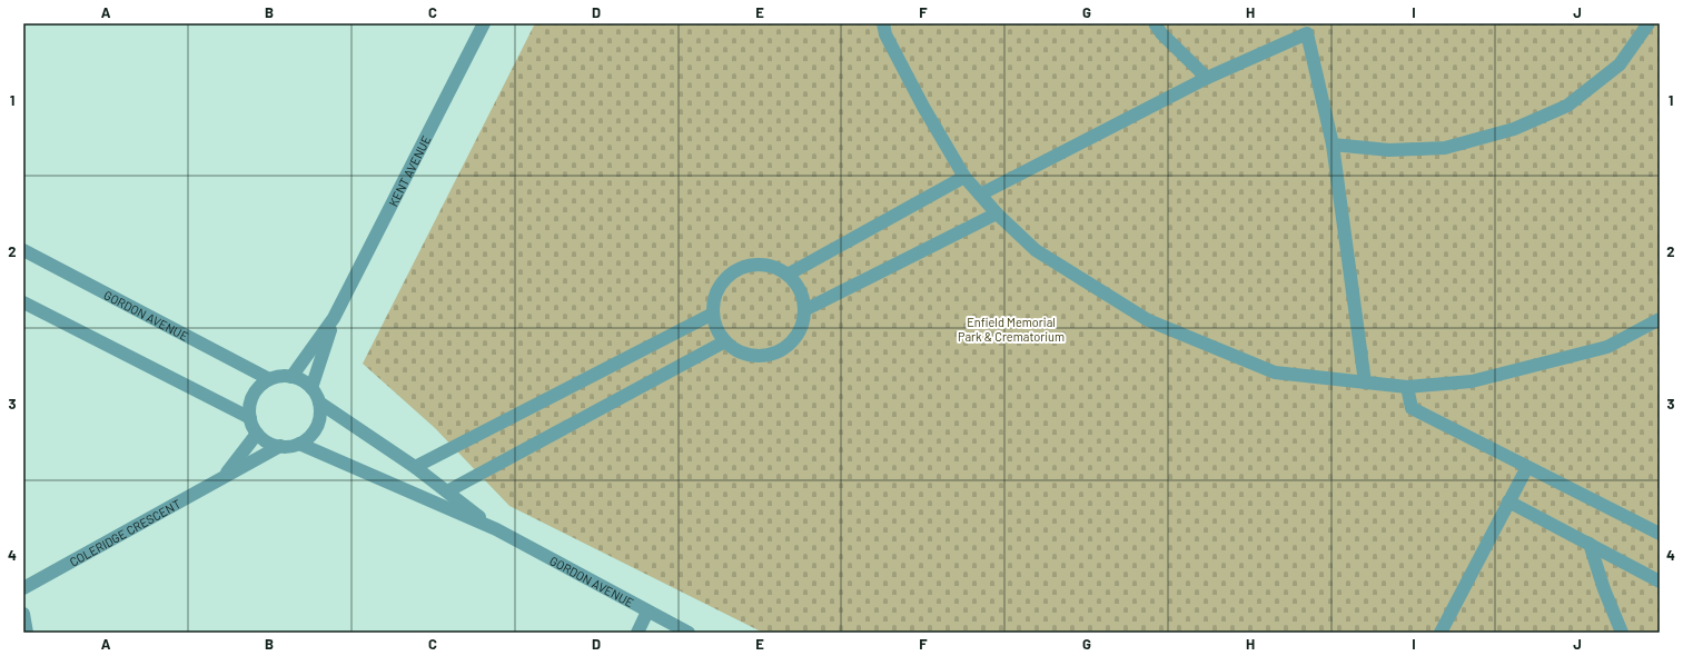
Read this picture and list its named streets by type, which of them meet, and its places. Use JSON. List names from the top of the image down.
{
  "streets": {
    "street": ["KENT AVENUE", "GORDON AVENUE", "COLERIDGE CRESCENT"]
  },
  "crossings": [
    ["KENT AVENUE", "GORDON AVENUE"],
    ["KENT AVENUE", "COLERIDGE CRESCENT"],
    ["GORDON AVENUE", "COLERIDGE CRESCENT"]
  ],
  "parks": ["Enfield Memorial Park & Crematorium"],
  "grid": {
    "columns": [
      "A",
      "B",
      "C",
      "D",
      "E",
      "F",
      "G",
      "H",
      "I",
      "J"
    ],
    "rows": [
      "1",
      "2",
      "3",
      "4"
    ]
  }
}
